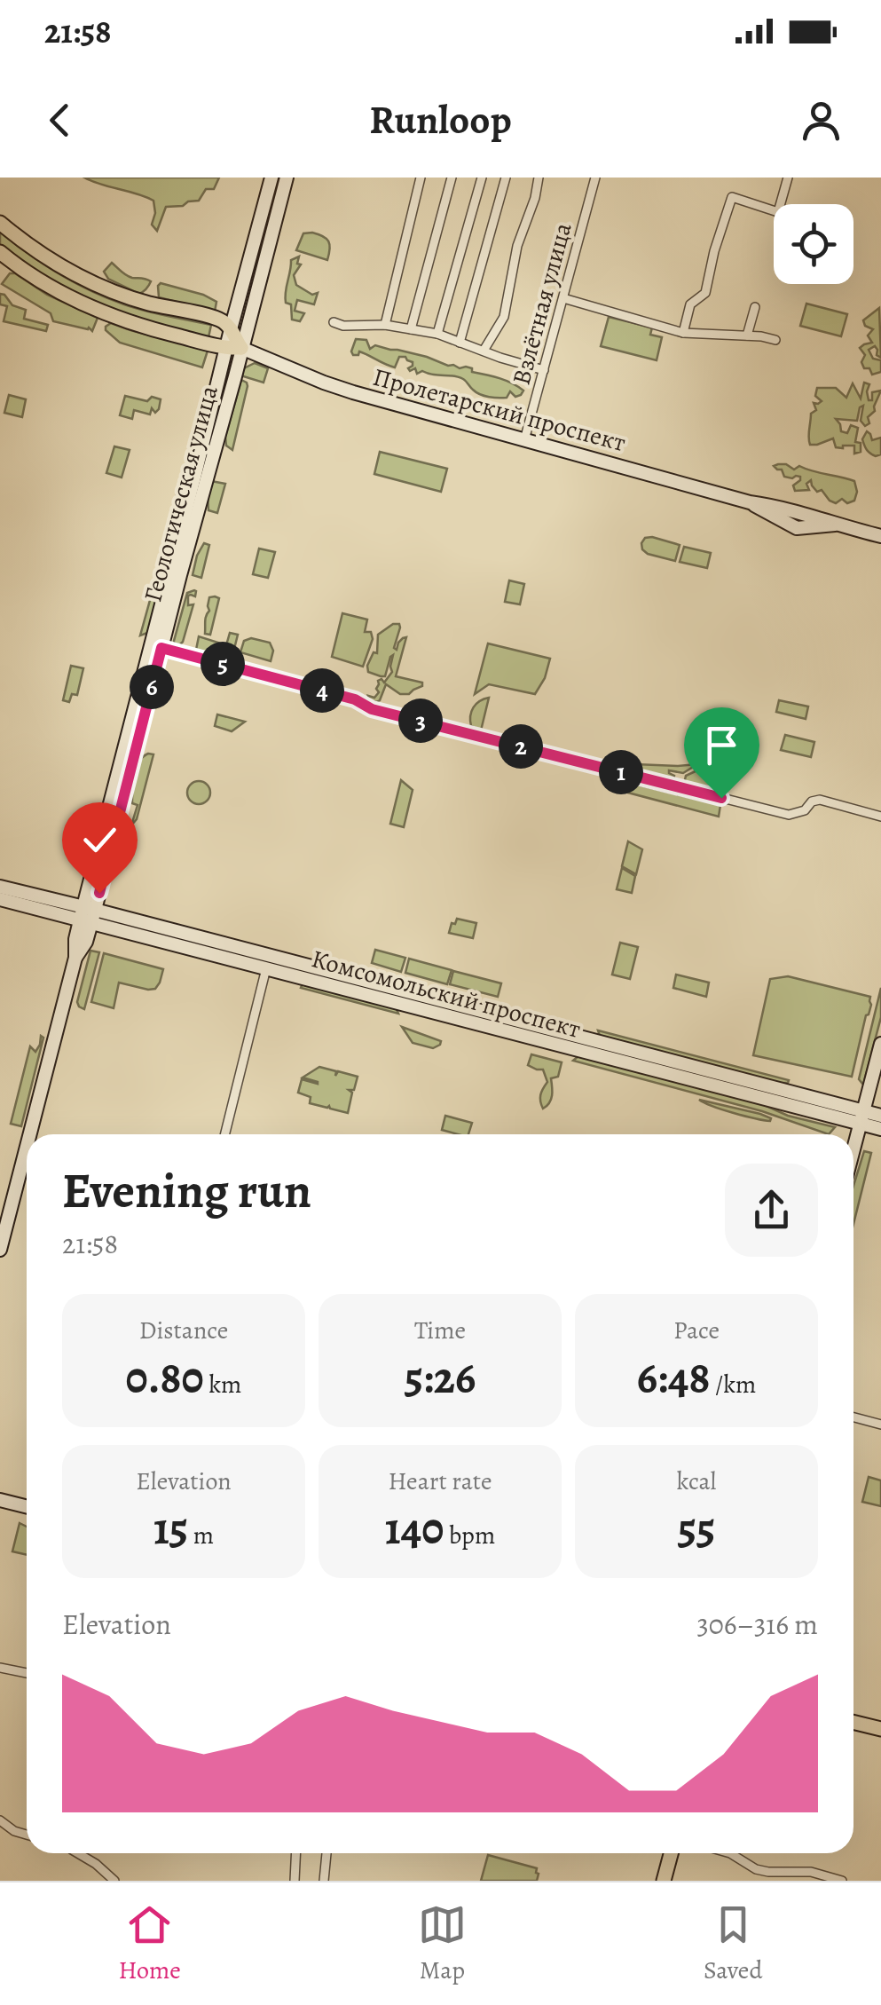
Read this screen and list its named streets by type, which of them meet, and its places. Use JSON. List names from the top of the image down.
{
  "streets": {
    "main road": ["Пролетарский проспект", "Геологическая улица", "Комсомольский проспект"],
    "street": ["Взлётная улица"]
  },
  "crossings": [
    ["Взлётная улица", "Пролетарский проспект"],
    ["Пролетарский проспект", "Геологическая улица"],
    ["Геологическая улица", "Комсомольский проспект"]
  ],
  "page": {
    "status": "21:58",
    "header": "Runloop",
    "pins": [
      "5",
      "6",
      "4",
      "3",
      "2",
      "1"
    ],
    "heading": ["Evening run", "21:58"],
    "stats": [
      ["Distance", "0.80 km"],
      ["Time", "5:26"],
      ["Pace", "6:48 /km"],
      ["Elevation", "15 m"],
      ["Heart rate", "140 bpm"],
      ["kcal", "55"]
    ],
    "chart": ["Elevation", "306–316 m"],
    "tabs": ["Home", "Map", "Saved"]
  }
}
